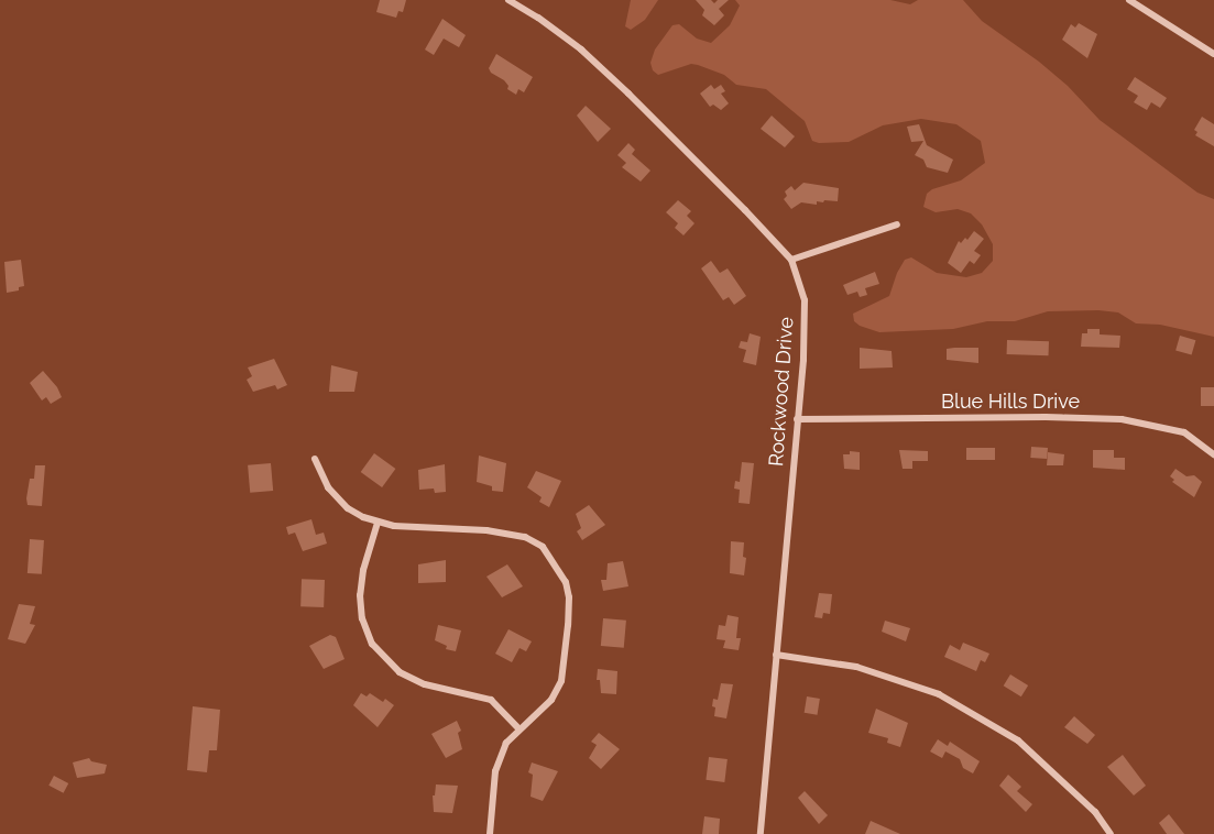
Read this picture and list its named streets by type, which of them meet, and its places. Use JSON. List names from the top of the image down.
{
  "streets": {
    "street": ["Rockwood Drive", "Blue Hills Drive"]
  },
  "crossings": [
    ["Rockwood Drive", "Blue Hills Drive"]
  ]
}
